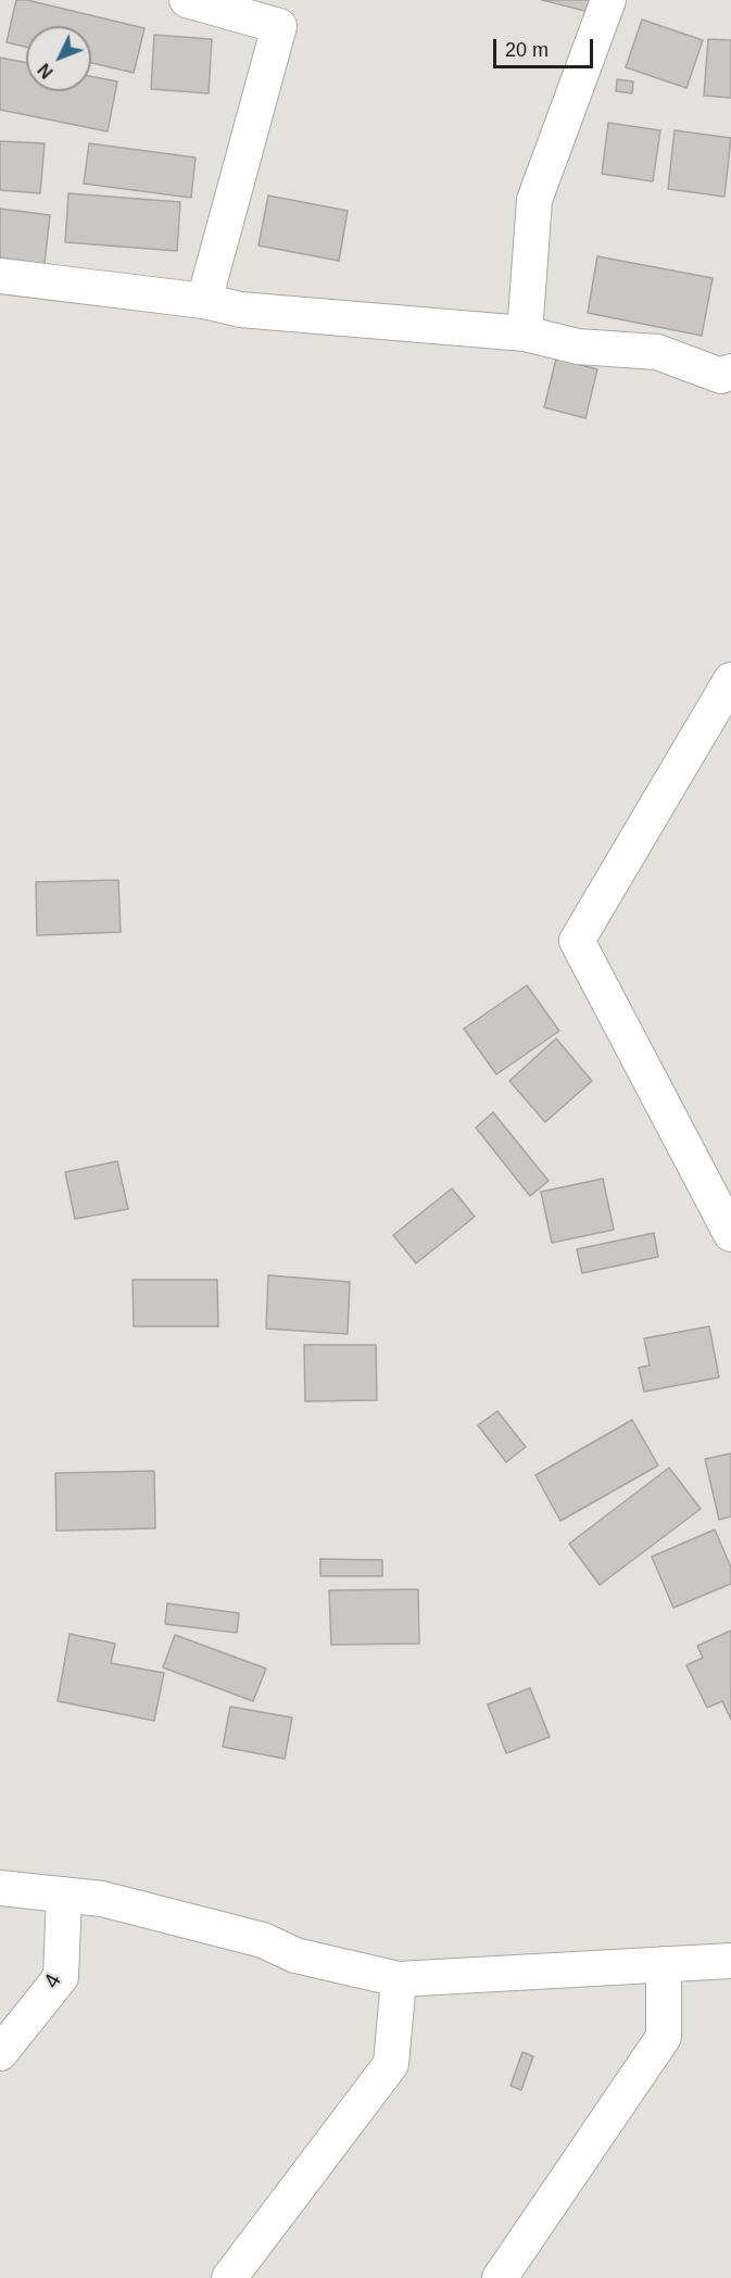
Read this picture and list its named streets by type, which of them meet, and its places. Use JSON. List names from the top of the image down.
{
  "streets": {
    "street": ["4"]
  },
  "scale_bar": "20 m",
  "north": "bottom left"
}
